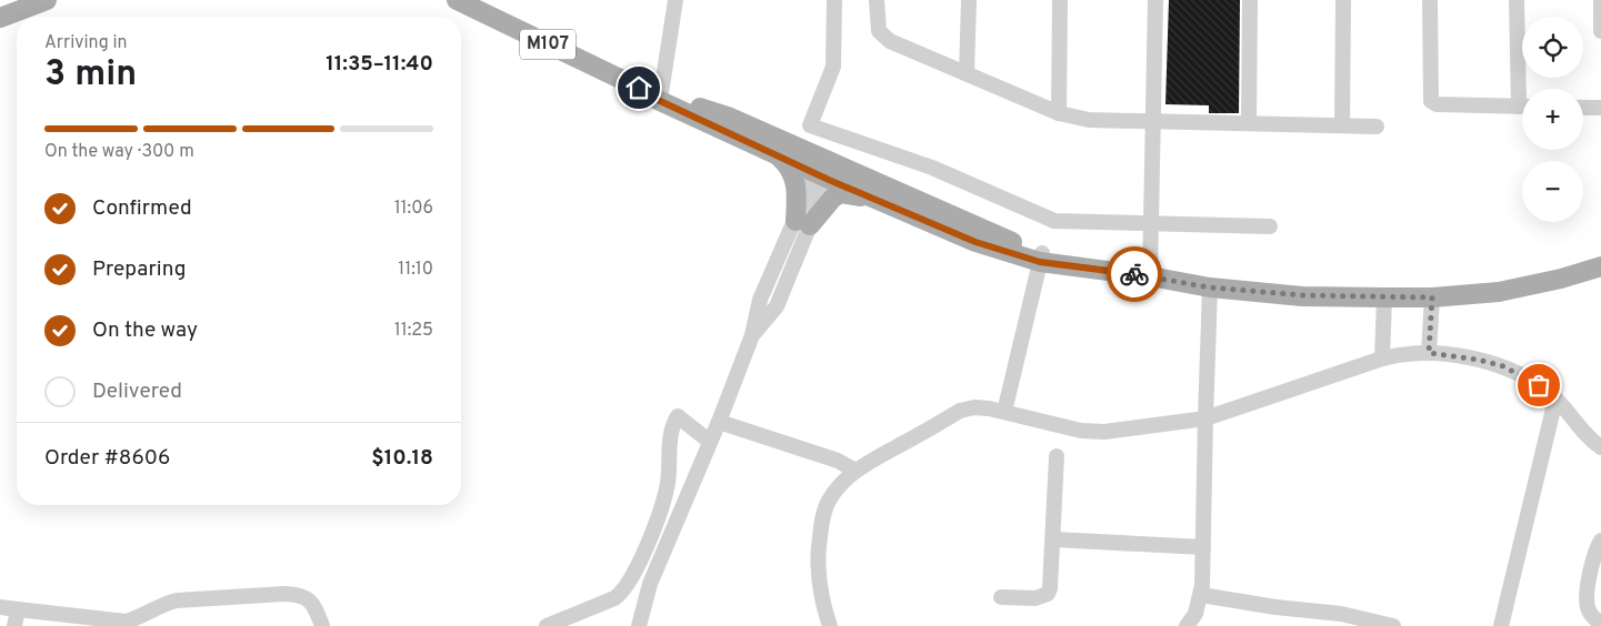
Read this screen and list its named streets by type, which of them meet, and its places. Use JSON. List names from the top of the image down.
{
  "streets": {
    "main road": ["M107"]
  },
  "page": {
    "map_buttons": ["+", "−"],
    "heading": ["3 min", "Arriving in", "11:35–11:40"],
    "panel": ["Order #8606", "$10.18"],
    "bar": "On the way · 300 m",
    "list": [
      ["Confirmed", "11:06"],
      ["Preparing", "11:10"],
      ["On the way", "11:25"],
      "Delivered"
    ]
  }
}
